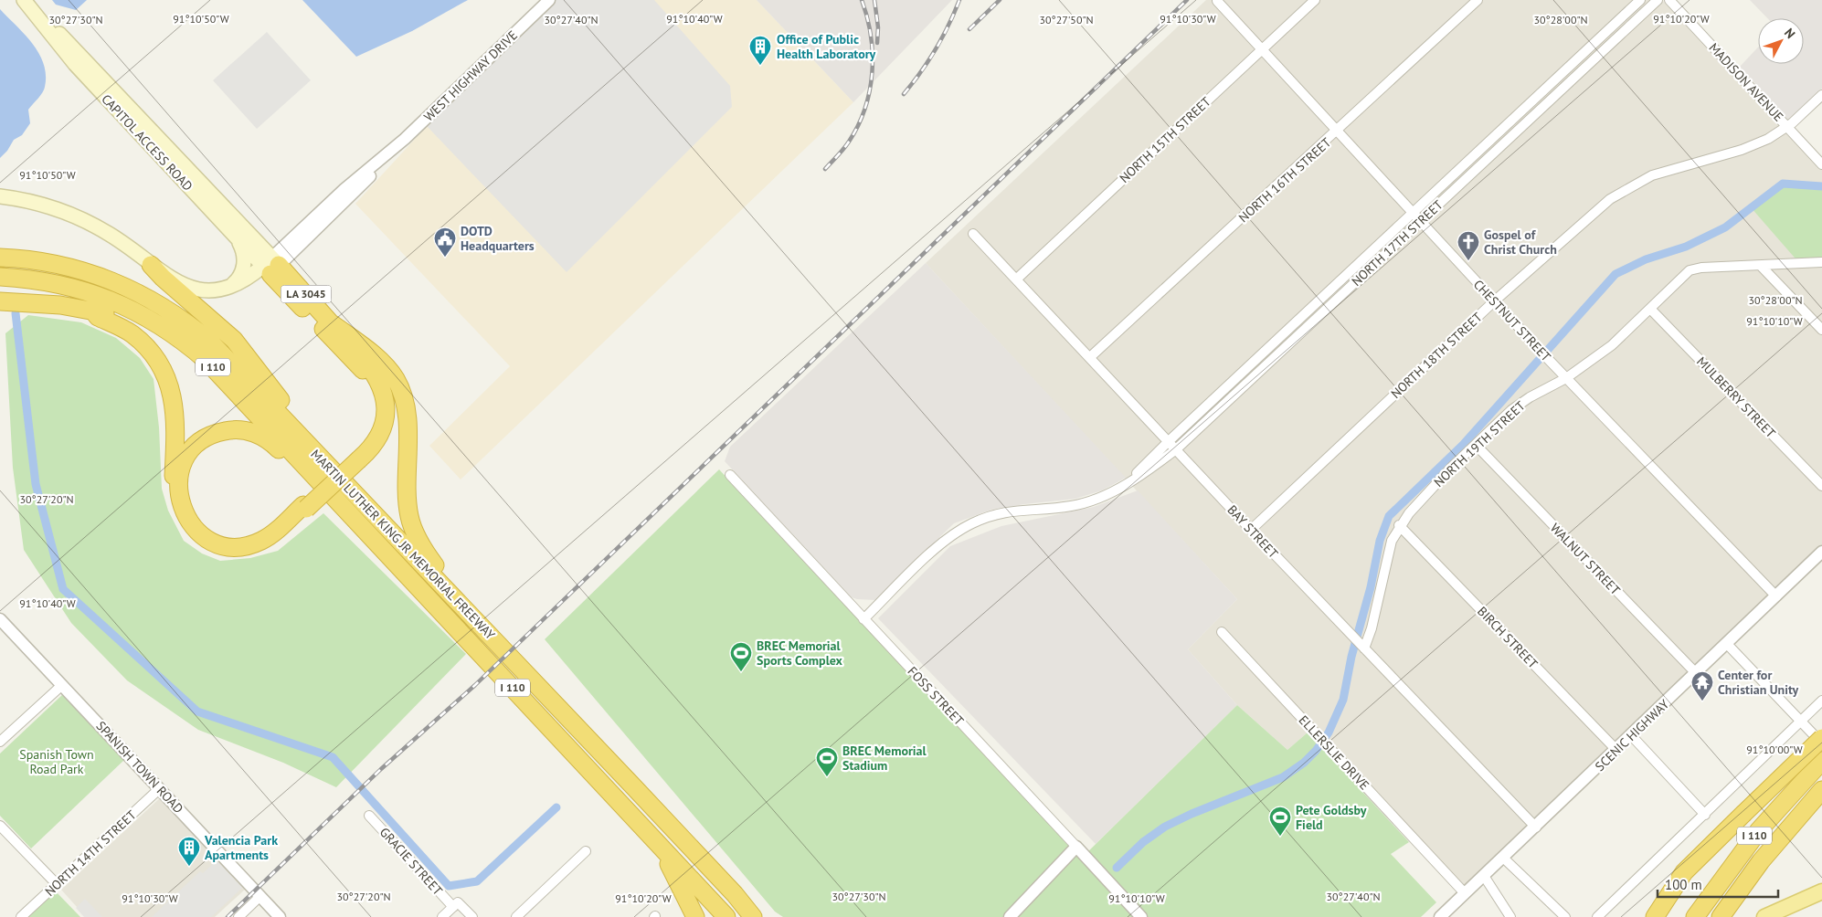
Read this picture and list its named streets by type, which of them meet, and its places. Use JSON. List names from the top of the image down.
{
  "streets": {
    "highway": ["LA 3045", "I 110", "MARTIN LUTHER KING JR MEMORIAL FREEWAY"],
    "main road": ["CAPITOL ACCESS ROAD"],
    "street": [
      "WEST HIGHWAY DRIVE",
      "MADISON AVENUE",
      "NORTH 15TH STREET",
      "NORTH 16TH STREET",
      "NORTH 17TH STREET",
      "CHESTNUT STREET",
      "NORTH 18TH STREET",
      "MULBERRY STREET",
      "NORTH 19TH STREET",
      "BAY STREET",
      "WALNUT STREET",
      "BIRCH STREET",
      "FOSS STREET",
      "SCENIC HIGHWAY",
      "ELLERSLIE DRIVE",
      "SPANISH TOWN ROAD",
      "NORTH 14TH STREET",
      "GRACIE STREET"
    ]
  },
  "crossings": [
    ["WEST HIGHWAY DRIVE", "CAPITOL ACCESS ROAD"],
    ["WEST HIGHWAY DRIVE", "LA 3045"],
    ["MADISON AVENUE", "NORTH 18TH STREET"],
    ["NORTH 15TH STREET", "CHESTNUT STREET"],
    ["NORTH 15TH STREET", "BAY STREET"],
    ["CAPITOL ACCESS ROAD", "LA 3045"],
    ["NORTH 16TH STREET", "CHESTNUT STREET"],
    ["NORTH 16TH STREET", "BAY STREET"],
    ["NORTH 17TH STREET", "CHESTNUT STREET"],
    ["NORTH 17TH STREET", "BAY STREET"],
    ["NORTH 17TH STREET", "FOSS STREET"],
    ["CHESTNUT STREET", "NORTH 18TH STREET"],
    ["CHESTNUT STREET", "NORTH 19TH STREET"],
    ["CHESTNUT STREET", "SCENIC HIGHWAY"],
    ["NORTH 18TH STREET", "BAY STREET"],
    ["MULBERRY STREET", "NORTH 19TH STREET"],
    ["NORTH 19TH STREET", "BAY STREET"],
    ["NORTH 19TH STREET", "WALNUT STREET"],
    ["NORTH 19TH STREET", "BIRCH STREET"],
    ["BAY STREET", "SCENIC HIGHWAY"],
    ["WALNUT STREET", "SCENIC HIGHWAY"],
    ["BIRCH STREET", "SCENIC HIGHWAY"],
    ["SCENIC HIGHWAY", "ELLERSLIE DRIVE"],
    ["SPANISH TOWN ROAD", "NORTH 14TH STREET"]
  ],
  "parks": ["Spanish Town Road Park"],
  "places": {
    "building": ["Office of Public Health Laboratory", "Valencia Park Apartments"],
    "public building": ["DOTD Headquarters"],
    "church": ["Gospel of Christ Church"],
    "sports": ["BREC Memorial Sports Complex", "BREC Memorial Stadium", "Pete Goldsby Field"],
    "temple": ["Center for Christian Unity"]
  },
  "scale_bar": "100 m",
  "north": "top right",
  "coordinates": [
    "91°10'50\"W",
    "91°10'40\"W",
    "91°10'30\"W",
    "91°10'20\"W",
    "30°27'30\"N",
    "30°27'40\"N",
    "30°27'50\"N",
    "30°28'00\"N",
    "91°10'10\"W",
    "30°27'20\"N",
    "91°10'00\"W"
  ]
}
